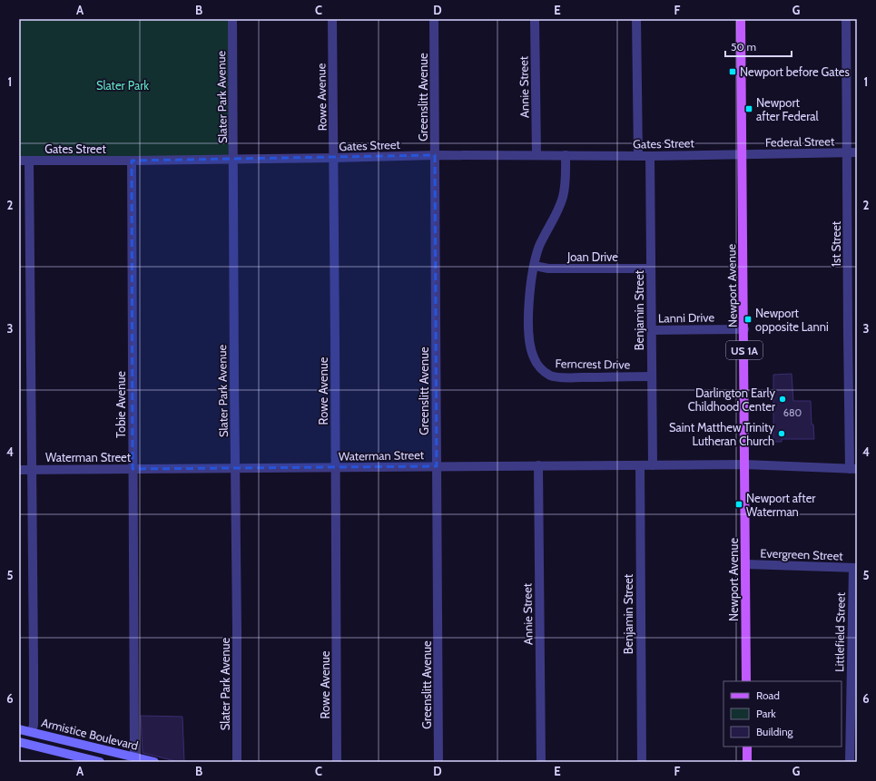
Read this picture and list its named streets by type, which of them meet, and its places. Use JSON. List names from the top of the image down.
{
  "streets": {
    "main road": ["Newport Avenue", "US 1A", "Armistice Boulevard"],
    "street": [
      "Annie Street",
      "Slater Park Avenue",
      "Rowe Avenue",
      "Greenslitt Avenue",
      "Federal Street",
      "Gates Street",
      "1st Street",
      "Joan Drive",
      "Benjamin Street",
      "Lanni Drive",
      "Ferncrest Drive",
      "Tobie Avenue",
      "Waterman Street",
      "Evergreen Street",
      "Littlefield Street"
    ]
  },
  "crossings": [
    ["Annie Street", "Gates Street"],
    ["Annie Street", "Waterman Street"],
    ["Slater Park Avenue", "Gates Street"],
    ["Slater Park Avenue", "Waterman Street"],
    ["Rowe Avenue", "Gates Street"],
    ["Rowe Avenue", "Waterman Street"],
    ["Greenslitt Avenue", "Gates Street"],
    ["Greenslitt Avenue", "Waterman Street"],
    ["Federal Street", "Gates Street"],
    ["Federal Street", "1st Street"],
    ["Federal Street", "Newport Avenue"],
    ["Gates Street", "Newport Avenue"],
    ["Gates Street", "Benjamin Street"],
    ["Gates Street", "Ferncrest Drive"],
    ["Gates Street", "Tobie Avenue"],
    ["1st Street", "Waterman Street"],
    ["Joan Drive", "Benjamin Street"],
    ["Joan Drive", "Ferncrest Drive"],
    ["Newport Avenue", "Lanni Drive"],
    ["Newport Avenue", "Waterman Street"],
    ["Newport Avenue", "Evergreen Street"],
    ["Benjamin Street", "Lanni Drive"],
    ["Benjamin Street", "Ferncrest Drive"],
    ["Benjamin Street", "Waterman Street"],
    ["Tobie Avenue", "Waterman Street"],
    ["Tobie Avenue", "Armistice Boulevard"],
    ["Evergreen Street", "Littlefield Street"]
  ],
  "parks": ["Slater Park"],
  "places": {
    "transit": [
      "Newport before Gates",
      "Newport after Federal",
      "Newport opposite Lanni",
      "Newport after Waterman"
    ],
    "other": ["Darlington Early Childhood Center", "Saint Matthew Trinity Lutheran Church"]
  },
  "house_numbers": ["680"],
  "legend": ["Road", "Park", "Building"],
  "scale_bar": "50 m",
  "grid": {
    "columns": [
      "A",
      "B",
      "C",
      "D",
      "E",
      "F",
      "G"
    ],
    "rows": [
      "1",
      "2",
      "3",
      "4",
      "5",
      "6"
    ]
  }
}
